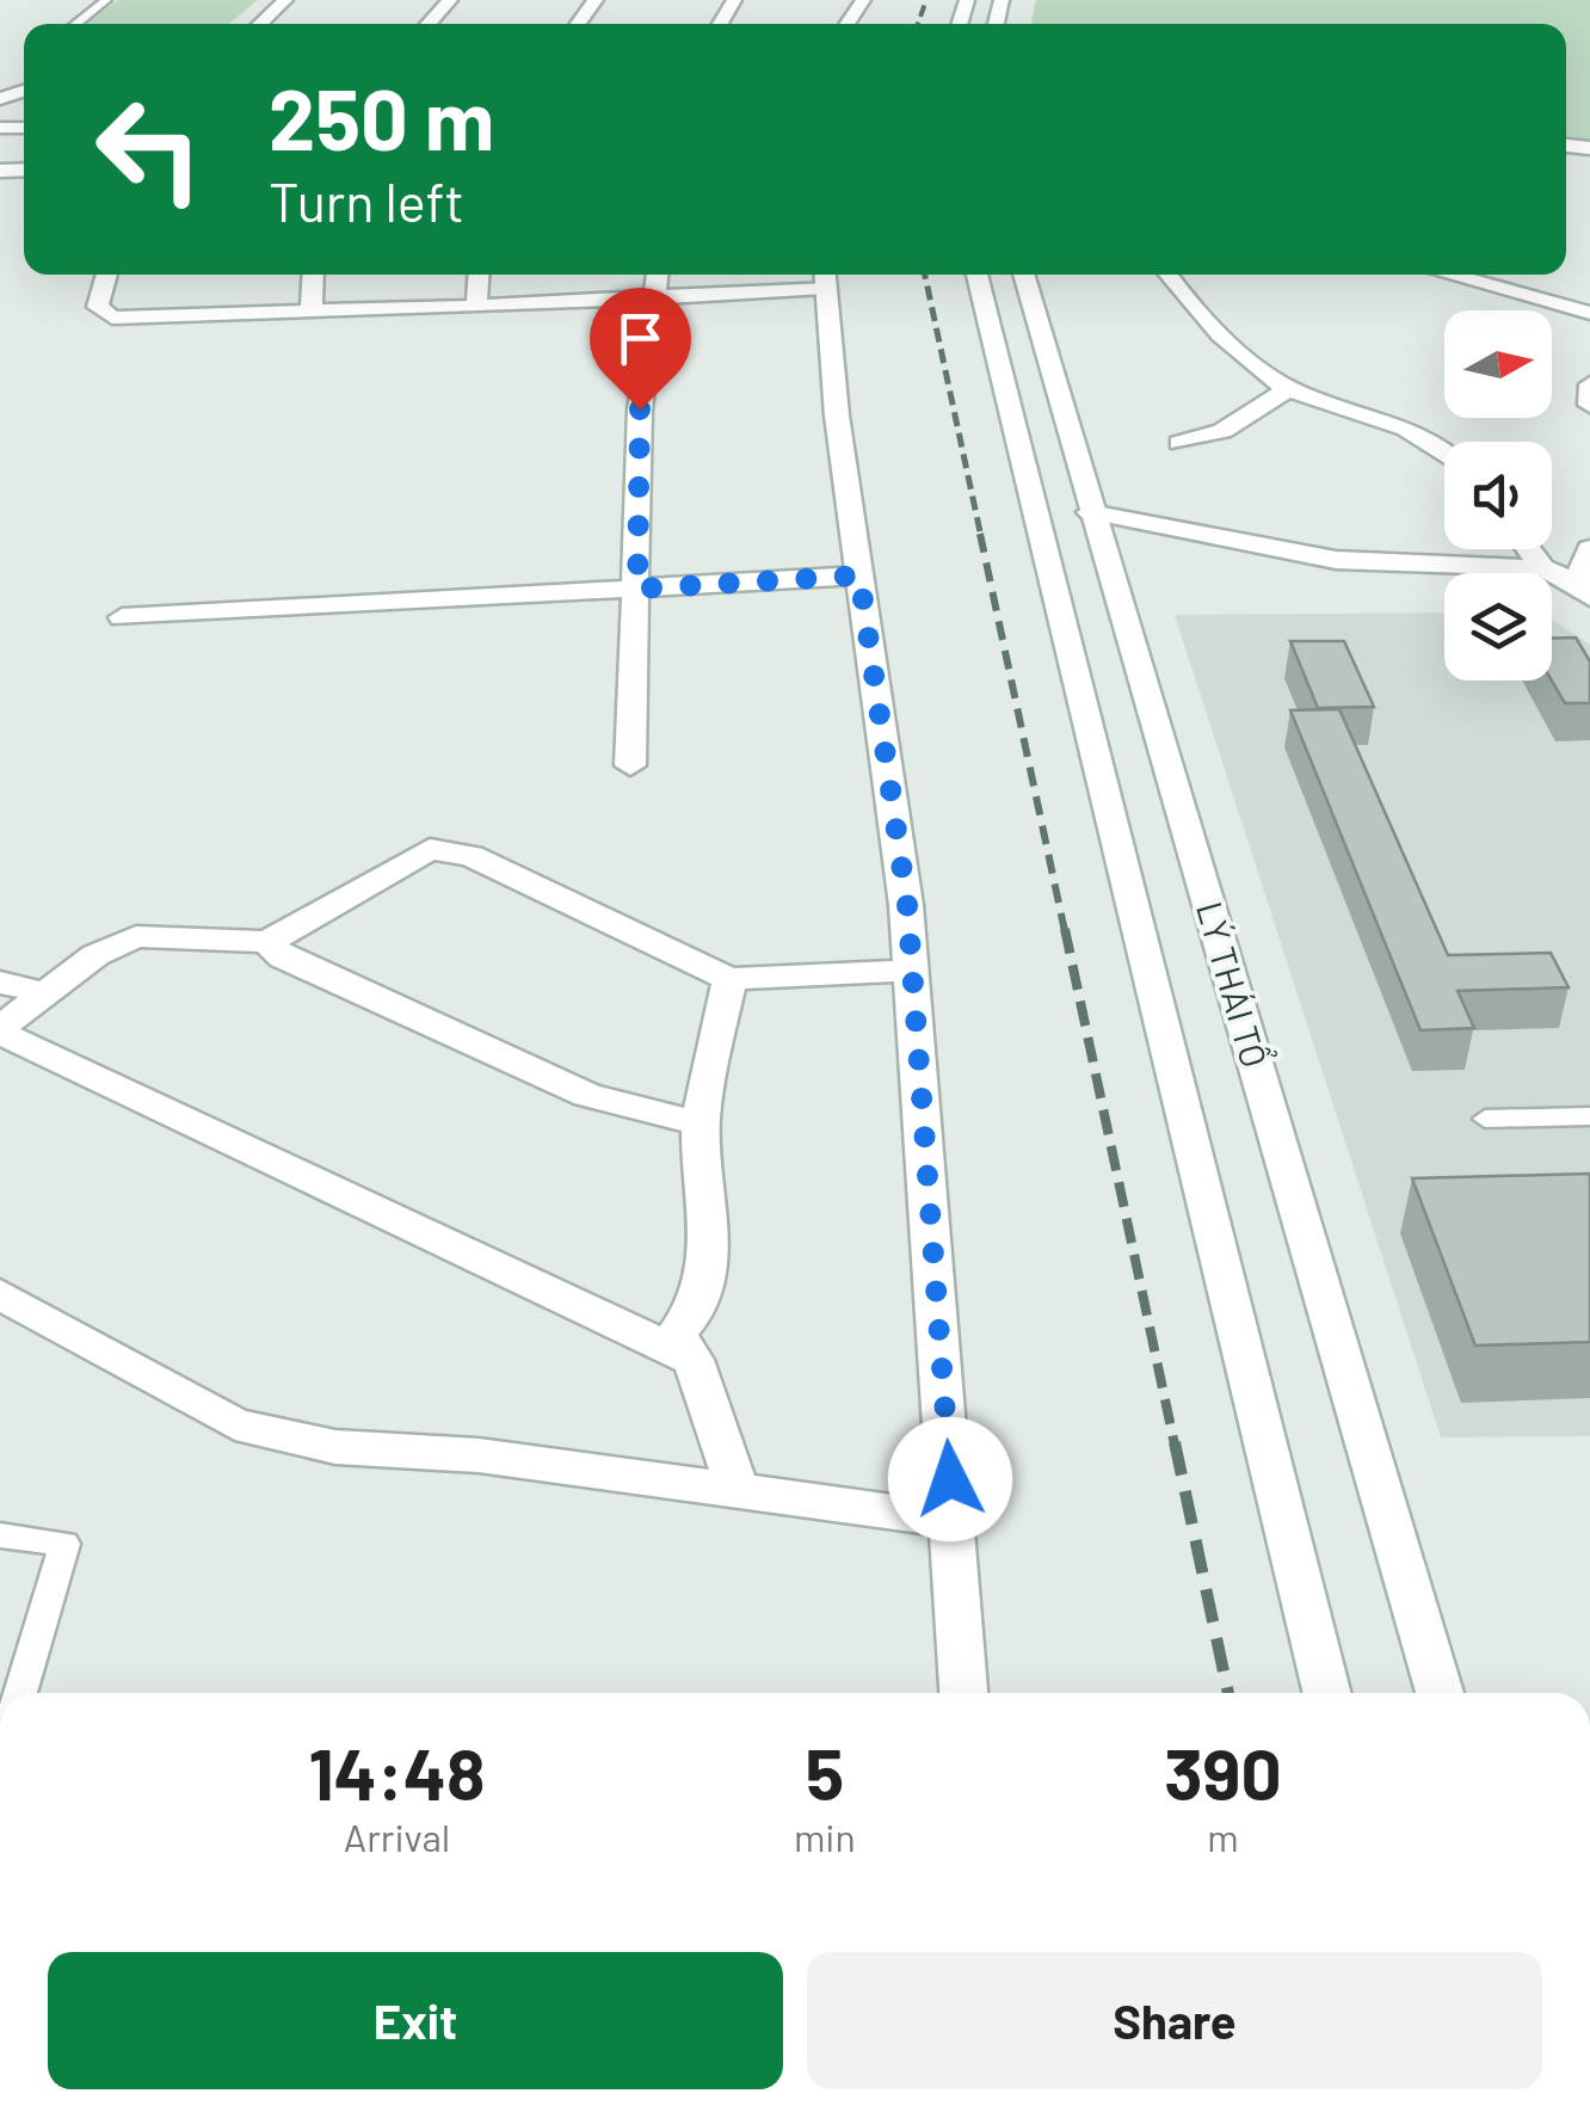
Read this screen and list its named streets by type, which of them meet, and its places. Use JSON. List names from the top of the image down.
{
  "streets": {
    "street": ["LÝ THÁI TỔ"]
  },
  "north": "right",
  "page": {
    "turn": ["250 m", "Turn left"],
    "eta": [
      "14:48",
      "Arrival",
      "5",
      "min",
      "390",
      "m"
    ],
    "buttons": ["Exit", "Share"]
  }
}
